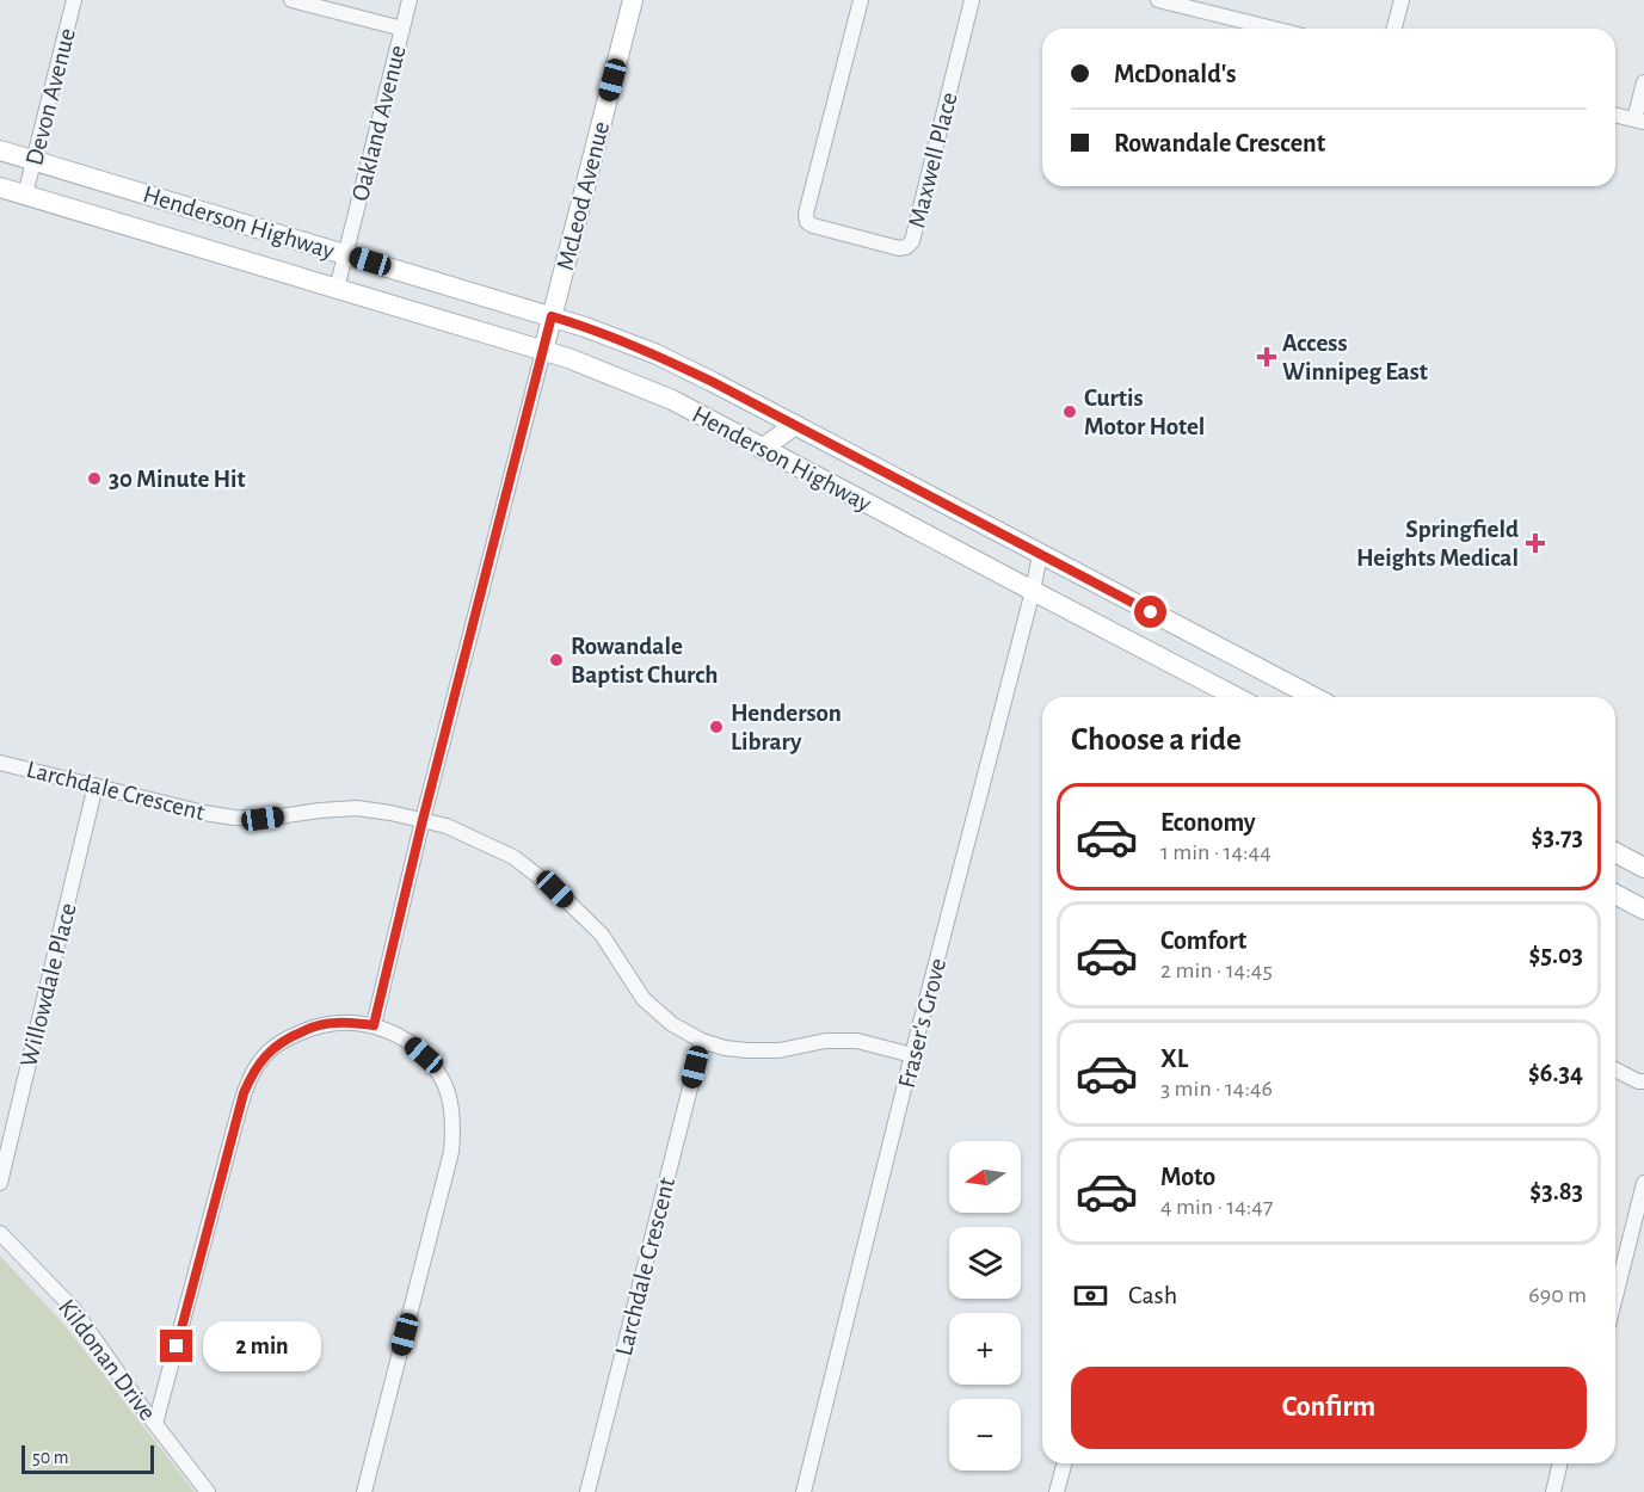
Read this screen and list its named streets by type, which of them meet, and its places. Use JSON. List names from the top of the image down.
{
  "streets": {
    "main road": ["McLeod Avenue", "Henderson Highway"],
    "street": [
      "Devon Avenue",
      "Oakland Avenue",
      "Maxwell Place",
      "Larchdale Crescent",
      "Willowdale Place",
      "Fraser's Grove",
      "Kildonan Drive"
    ]
  },
  "crossings": [
    ["Devon Avenue", "Henderson Highway"],
    ["Oakland Avenue", "Henderson Highway"],
    ["McLeod Avenue", "Henderson Highway"],
    ["Henderson Highway", "Fraser's Grove"],
    ["Larchdale Crescent", "Willowdale Place"],
    ["Larchdale Crescent", "Fraser's Grove"]
  ],
  "places": {
    "health": ["Access Winnipeg East", "Springfield Heights Medical"],
    "other": [
      "Curtis Motor Hotel",
      "30 Minute Hit",
      "Rowandale Baptist Church",
      "Henderson Library"
    ]
  },
  "scale_bar": "50 m",
  "north": "left",
  "page": {
    "banner": ["McDonald's", "Rowandale Crescent"],
    "heading": "Choose a ride",
    "list": [
      {
        "name": "Economy",
        "note": "1 min · 14:44",
        "value": "$3.73"
      },
      {
        "name": "Comfort",
        "note": "2 min · 14:45",
        "value": "$5.03"
      },
      {
        "name": "XL",
        "note": "3 min · 14:46",
        "value": "$6.34"
      },
      {
        "name": "Moto",
        "note": "4 min · 14:47",
        "value": "$3.83"
      }
    ],
    "map_buttons": ["+", "−"],
    "pay": ["Cash", "690 m"],
    "bubble": "2 min",
    "buttons": "Confirm",
    "scale": "50 m"
  }
}
